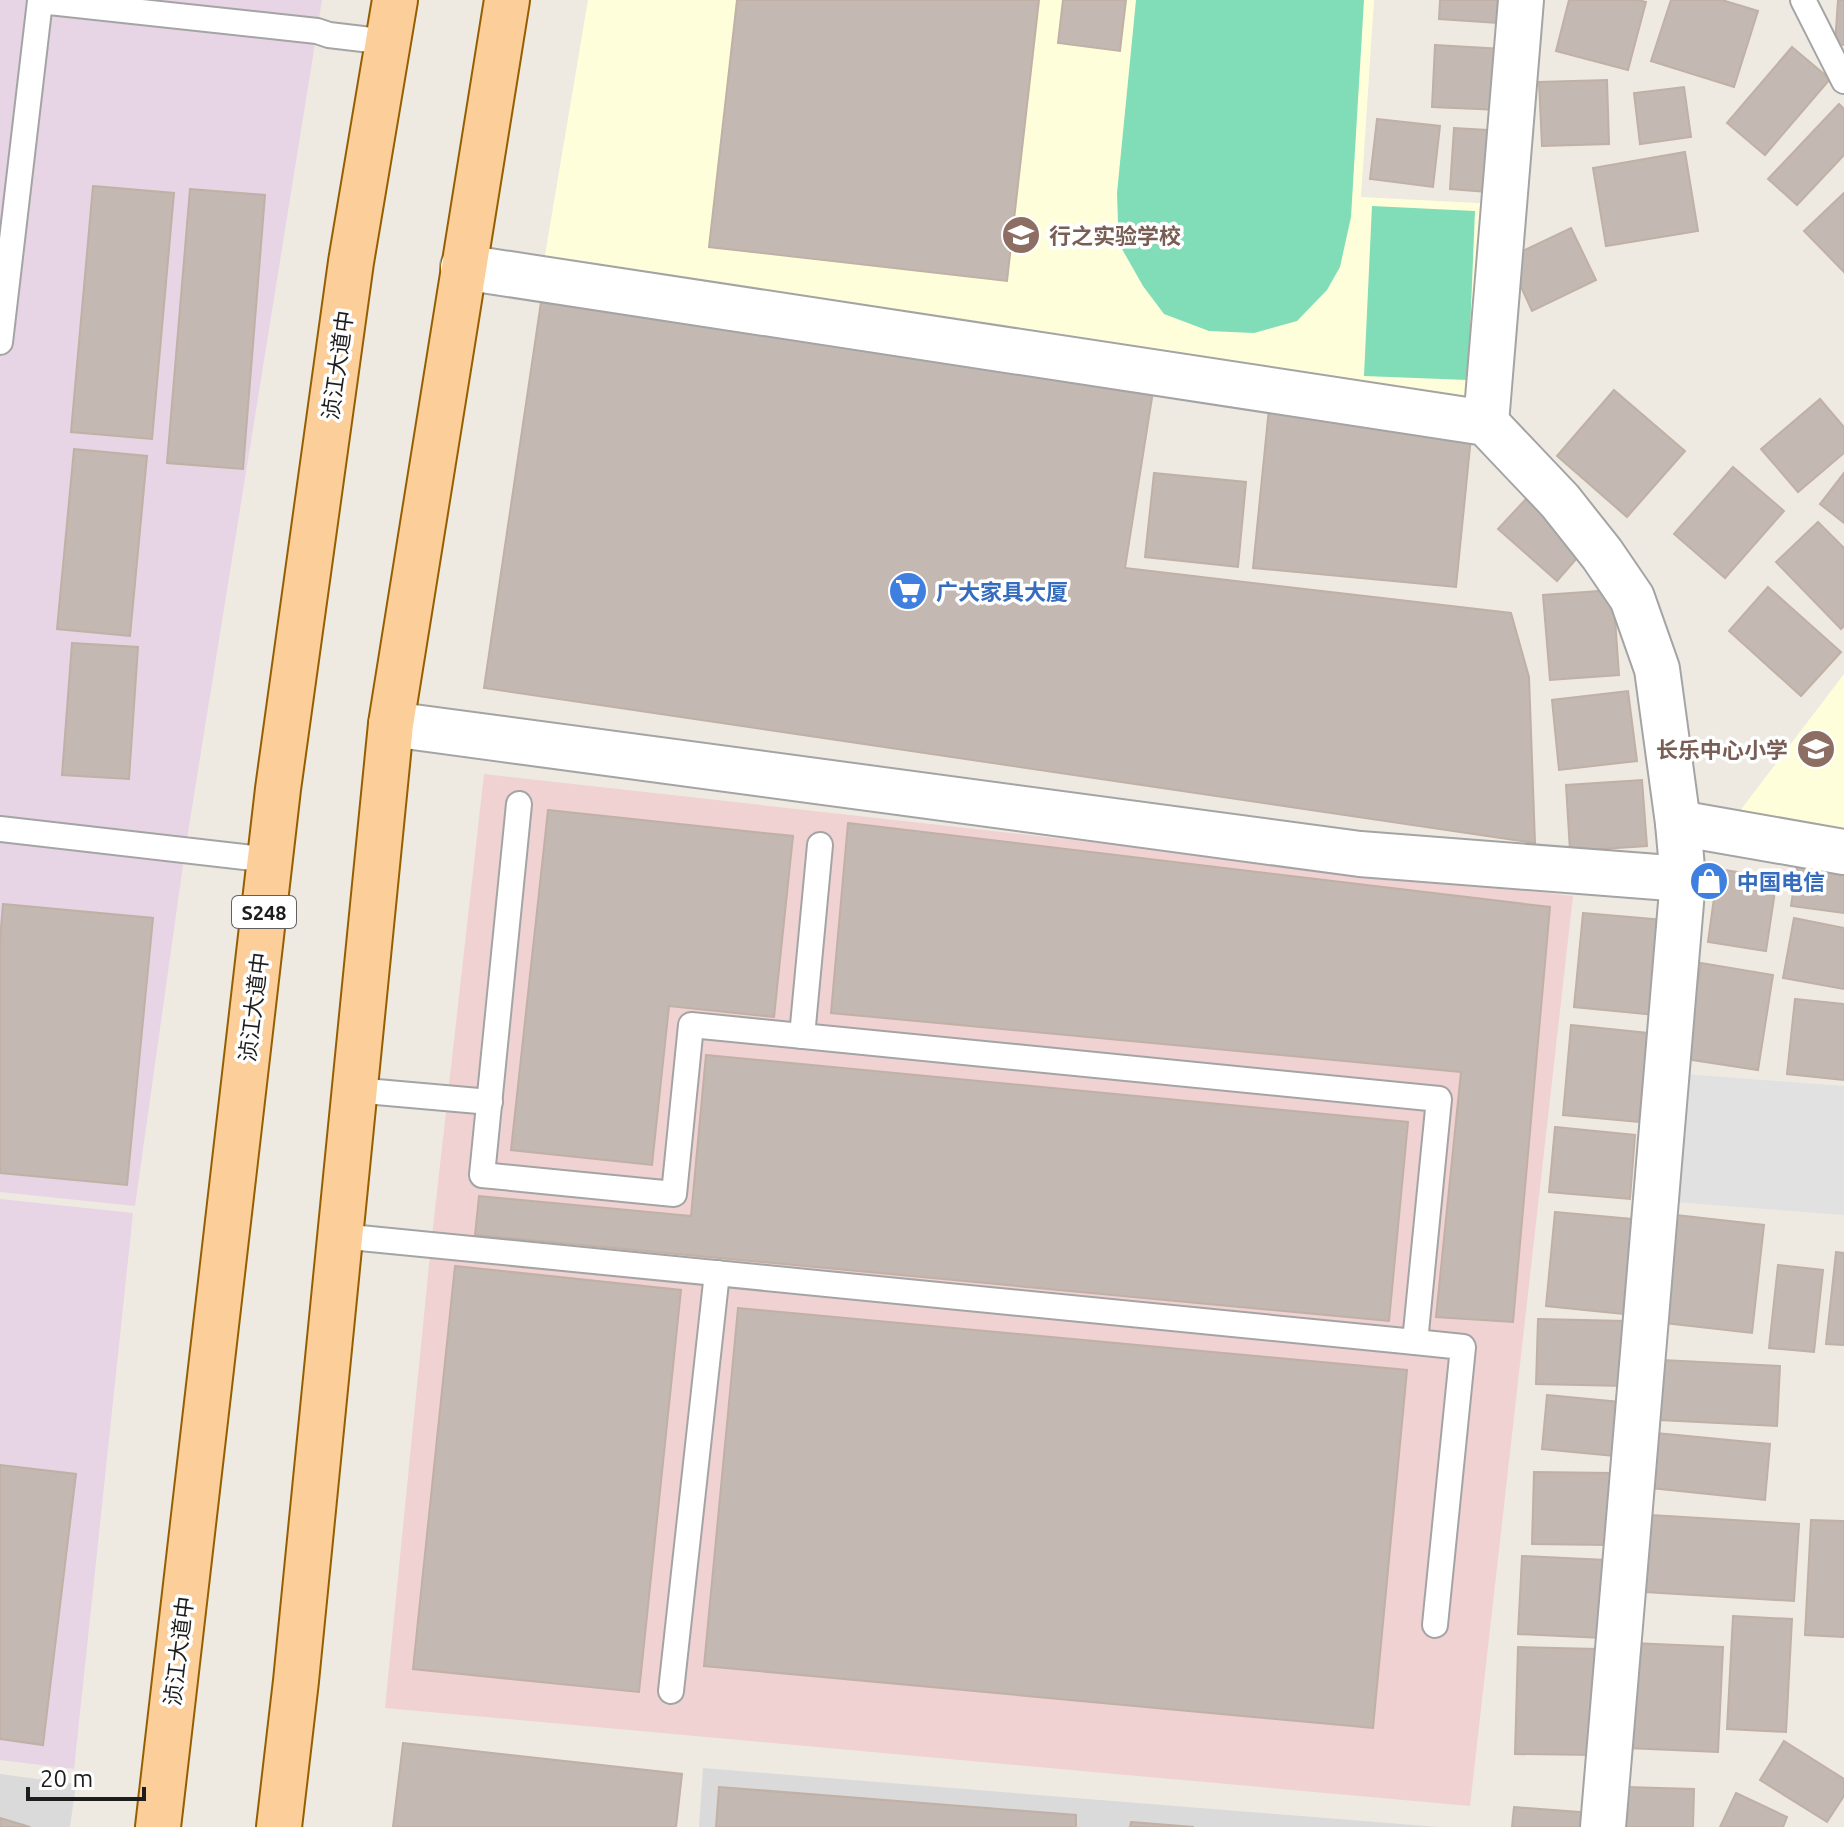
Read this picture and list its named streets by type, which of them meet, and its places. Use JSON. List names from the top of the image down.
{
  "streets": {
    "main road": ["浈江大道中", "S248"]
  },
  "places": {
    "school or university": ["行之实验学校", "长乐中心小学"],
    "supermarket": ["广大家具大厦"],
    "shop": ["中国电信"]
  },
  "scale_bar": "20 m"
}
